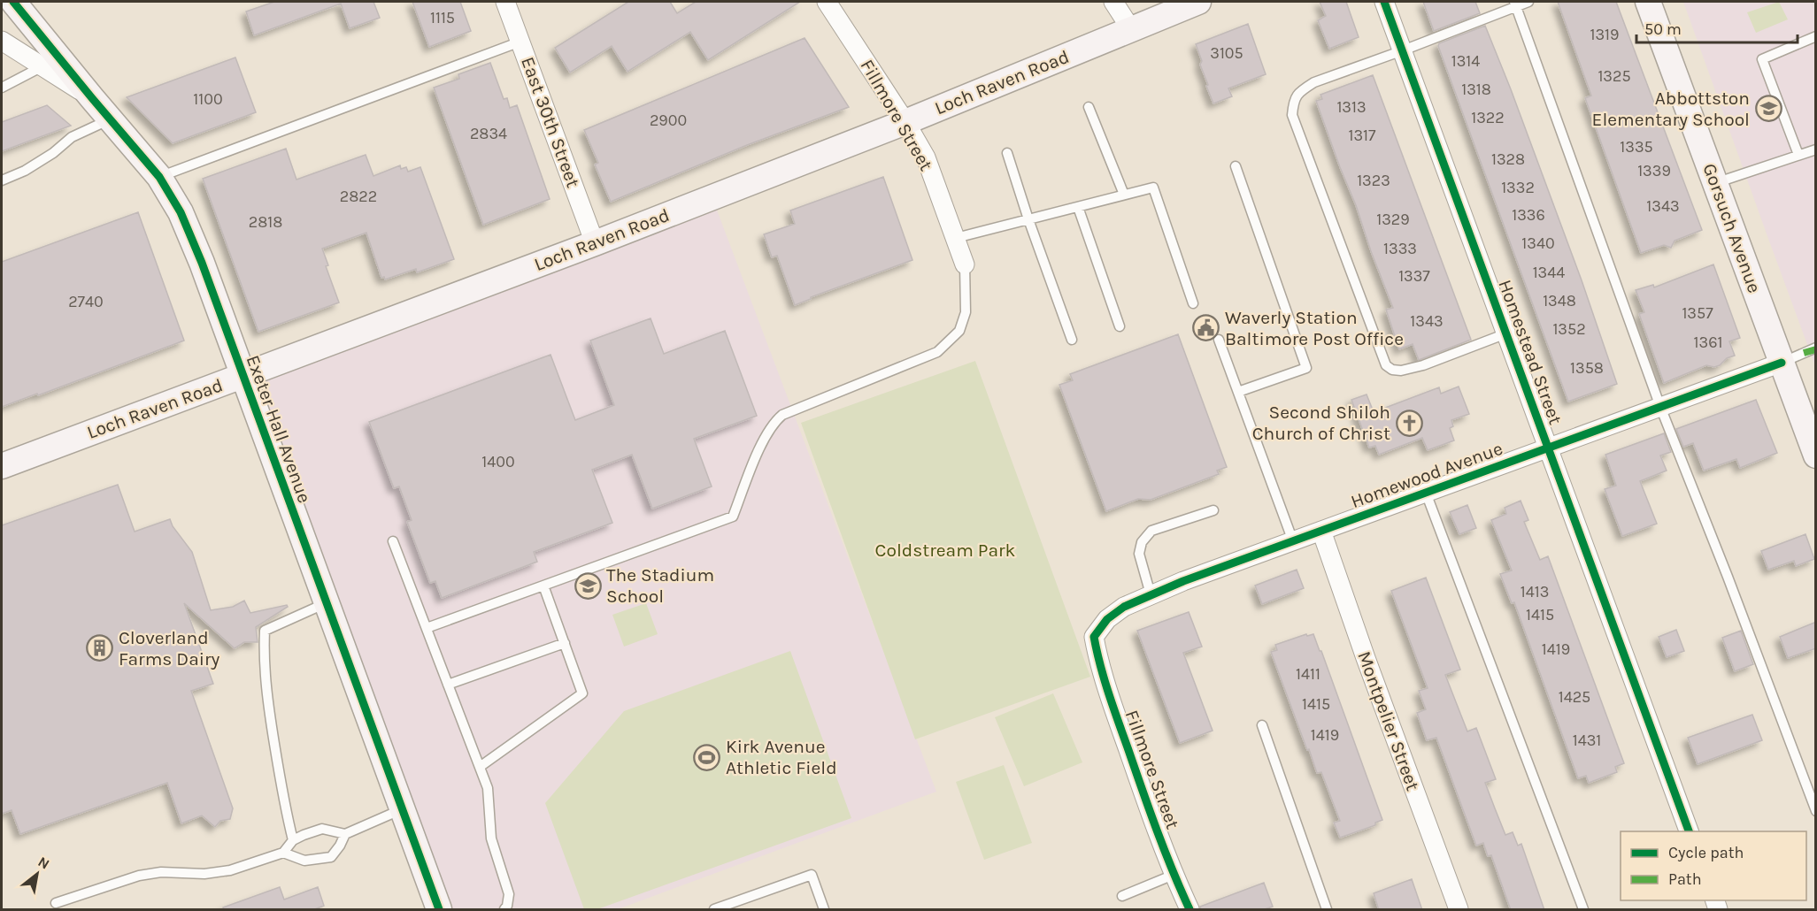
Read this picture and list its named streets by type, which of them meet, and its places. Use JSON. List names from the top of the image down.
{
  "streets": {
    "street": [
      "Loch Raven Road",
      "Fillmore Street",
      "East 30th Street",
      "Gorsuch Avenue",
      "Homestead Street",
      "Exeter Hall Avenue",
      "Homewood Avenue",
      "Montpelier Street"
    ]
  },
  "crossings": [
    ["Loch Raven Road", "Fillmore Street"],
    ["Loch Raven Road", "East 30th Street"],
    ["Loch Raven Road", "Exeter Hall Avenue"],
    ["Fillmore Street", "Homewood Avenue"],
    ["Gorsuch Avenue", "Homewood Avenue"],
    ["Homestead Street", "Homewood Avenue"],
    ["Homewood Avenue", "Montpelier Street"]
  ],
  "parks": ["Coldstream Park"],
  "places": {
    "school or university": ["Abbottston Elementary School", "The Stadium School"],
    "public building": ["Waverly Station Baltimore Post Office"],
    "church": ["Second Shiloh Church of Christ"],
    "building": ["Cloverland Farms Dairy"],
    "sports": ["Kirk Avenue Athletic Field"]
  },
  "house_numbers": [
    "1115",
    "1319",
    "3105",
    "1314",
    "1325",
    "1318",
    "1100",
    "1313",
    "1322",
    "2900",
    "2834",
    "1317",
    "1335",
    "1328",
    "1339",
    "1323",
    "1332",
    "2822",
    "1343",
    "1336",
    "1329",
    "2818",
    "1340",
    "1333",
    "1344",
    "1337",
    "1348",
    "2740",
    "1357",
    "1343",
    "1352",
    "1361",
    "1358",
    "1400",
    "1413",
    "1415",
    "1419",
    "1411",
    "1425",
    "1415",
    "1419",
    "1431"
  ],
  "legend": ["Cycle path", "Path"],
  "scale_bar": "50 m",
  "north": "top right"
}
